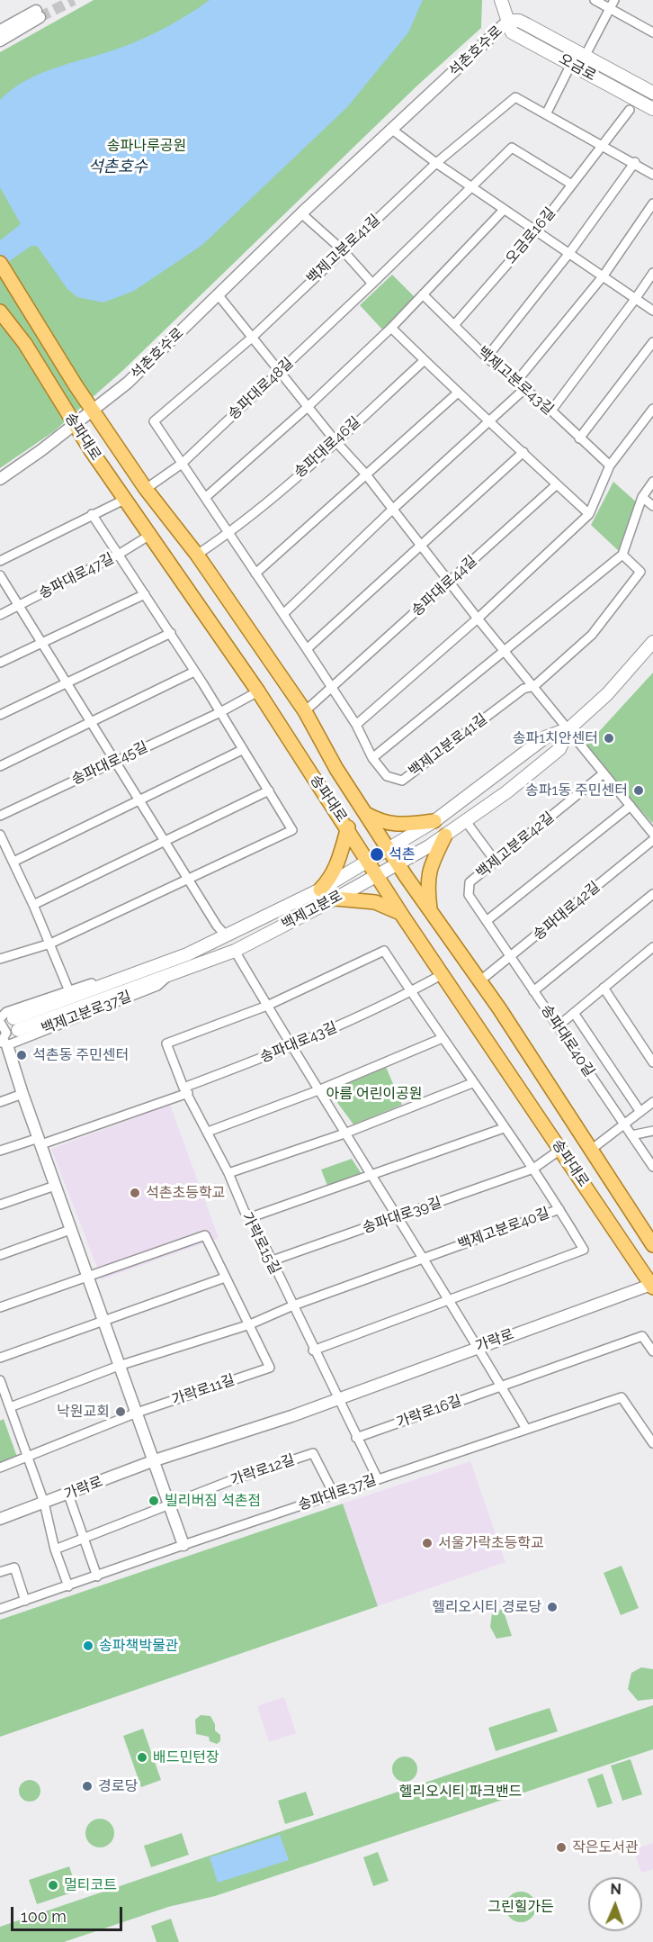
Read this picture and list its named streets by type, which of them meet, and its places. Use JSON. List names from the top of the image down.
{
  "streets": {
    "main road": ["오금로", "송파대로", "백제고분로"],
    "street": [
      "석촌호수로",
      "오금로16길",
      "백제고분로41길",
      "백제고분로43길",
      "송파대로48길",
      "송파대로46길",
      "송파대로47길",
      "송파대로44길",
      "송파대로45길",
      "백제고분로42길",
      "송파대로42길",
      "백제고분로37길",
      "송파대로40길",
      "송파대로43길",
      "송파대로39길",
      "백제고분로40길",
      "가락로15길",
      "가락로",
      "가락로11길",
      "가락로16길",
      "가락로12길",
      "송파대로37길"
    ]
  },
  "crossings": [
    ["석촌호수로", "오금로"],
    ["석촌호수로", "송파대로"],
    ["오금로16길", "백제고분로43길"],
    ["오금로16길", "송파대로48길"],
    ["백제고분로41길", "송파대로48길"],
    ["송파대로48길", "송파대로"],
    ["송파대로", "송파대로46길"],
    ["송파대로", "송파대로47길"],
    ["송파대로", "송파대로44길"],
    ["송파대로", "송파대로45길"],
    ["송파대로", "백제고분로"],
    ["송파대로", "송파대로42길"],
    ["송파대로", "송파대로43길"],
    ["송파대로", "송파대로39길"],
    ["송파대로", "가락로"],
    ["백제고분로42길", "송파대로42길"],
    ["백제고분로42길", "송파대로40길"],
    ["백제고분로", "백제고분로37길"],
    ["송파대로42길", "송파대로40길"],
    ["송파대로43길", "가락로15길"],
    ["송파대로39길", "가락로15길"],
    ["백제고분로40길", "가락로15길"],
    ["백제고분로40길", "가락로11길"],
    ["가락로15길", "가락로"],
    ["가락로12길", "송파대로37길"]
  ],
  "water": ["석촌호수"],
  "parks": [
    "송파나루공원",
    "아름 어린이공원",
    "헬리오시티 파크밴드",
    "그린힐가든"
  ],
  "places": [
    "송파1치안센터",
    "송파1동 주민센터",
    "석촌",
    "석촌동 주민센터",
    "석촌초등학교",
    "낙원교회",
    "빌리버짐 석촌점",
    "서울가락초등학교",
    "헬리오시티 경로당",
    "송파책박물관",
    "배드민턴장",
    "경로당",
    "작은도서관",
    "멀티코트"
  ],
  "scale_bar": "100 m",
  "north": "top"
}
